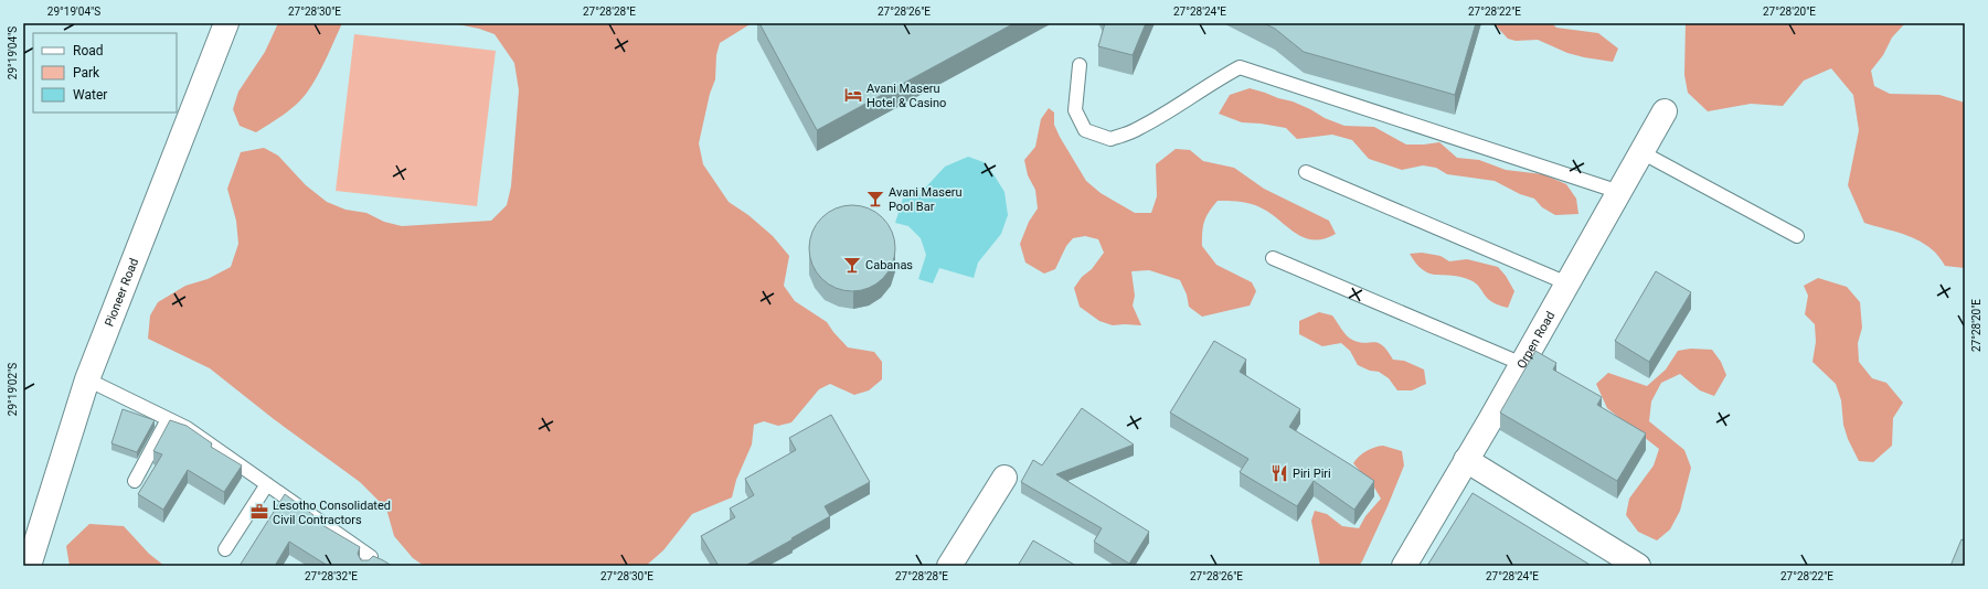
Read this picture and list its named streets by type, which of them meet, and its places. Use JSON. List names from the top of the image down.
{
  "streets": {
    "street": ["Pioneer Road", "Orpen Road"]
  },
  "places": {
    "hotel": ["Avani Maseru Hotel & Casino"],
    "bar": ["Avani Maseru Pool Bar", "Cabanas"],
    "restaurant": ["Piri Piri"],
    "office": ["Lesotho Consolidated Civil Contractors"]
  },
  "legend": ["Road", "Park", "Water"],
  "coordinates": [
    "29°19'04\"S",
    "27°28'30\"E",
    "27°28'28\"E",
    "27°28'26\"E",
    "27°28'24\"E",
    "27°28'22\"E",
    "27°28'20\"E",
    "29°19'02\"S",
    "27°28'32\"E"
  ]
}
